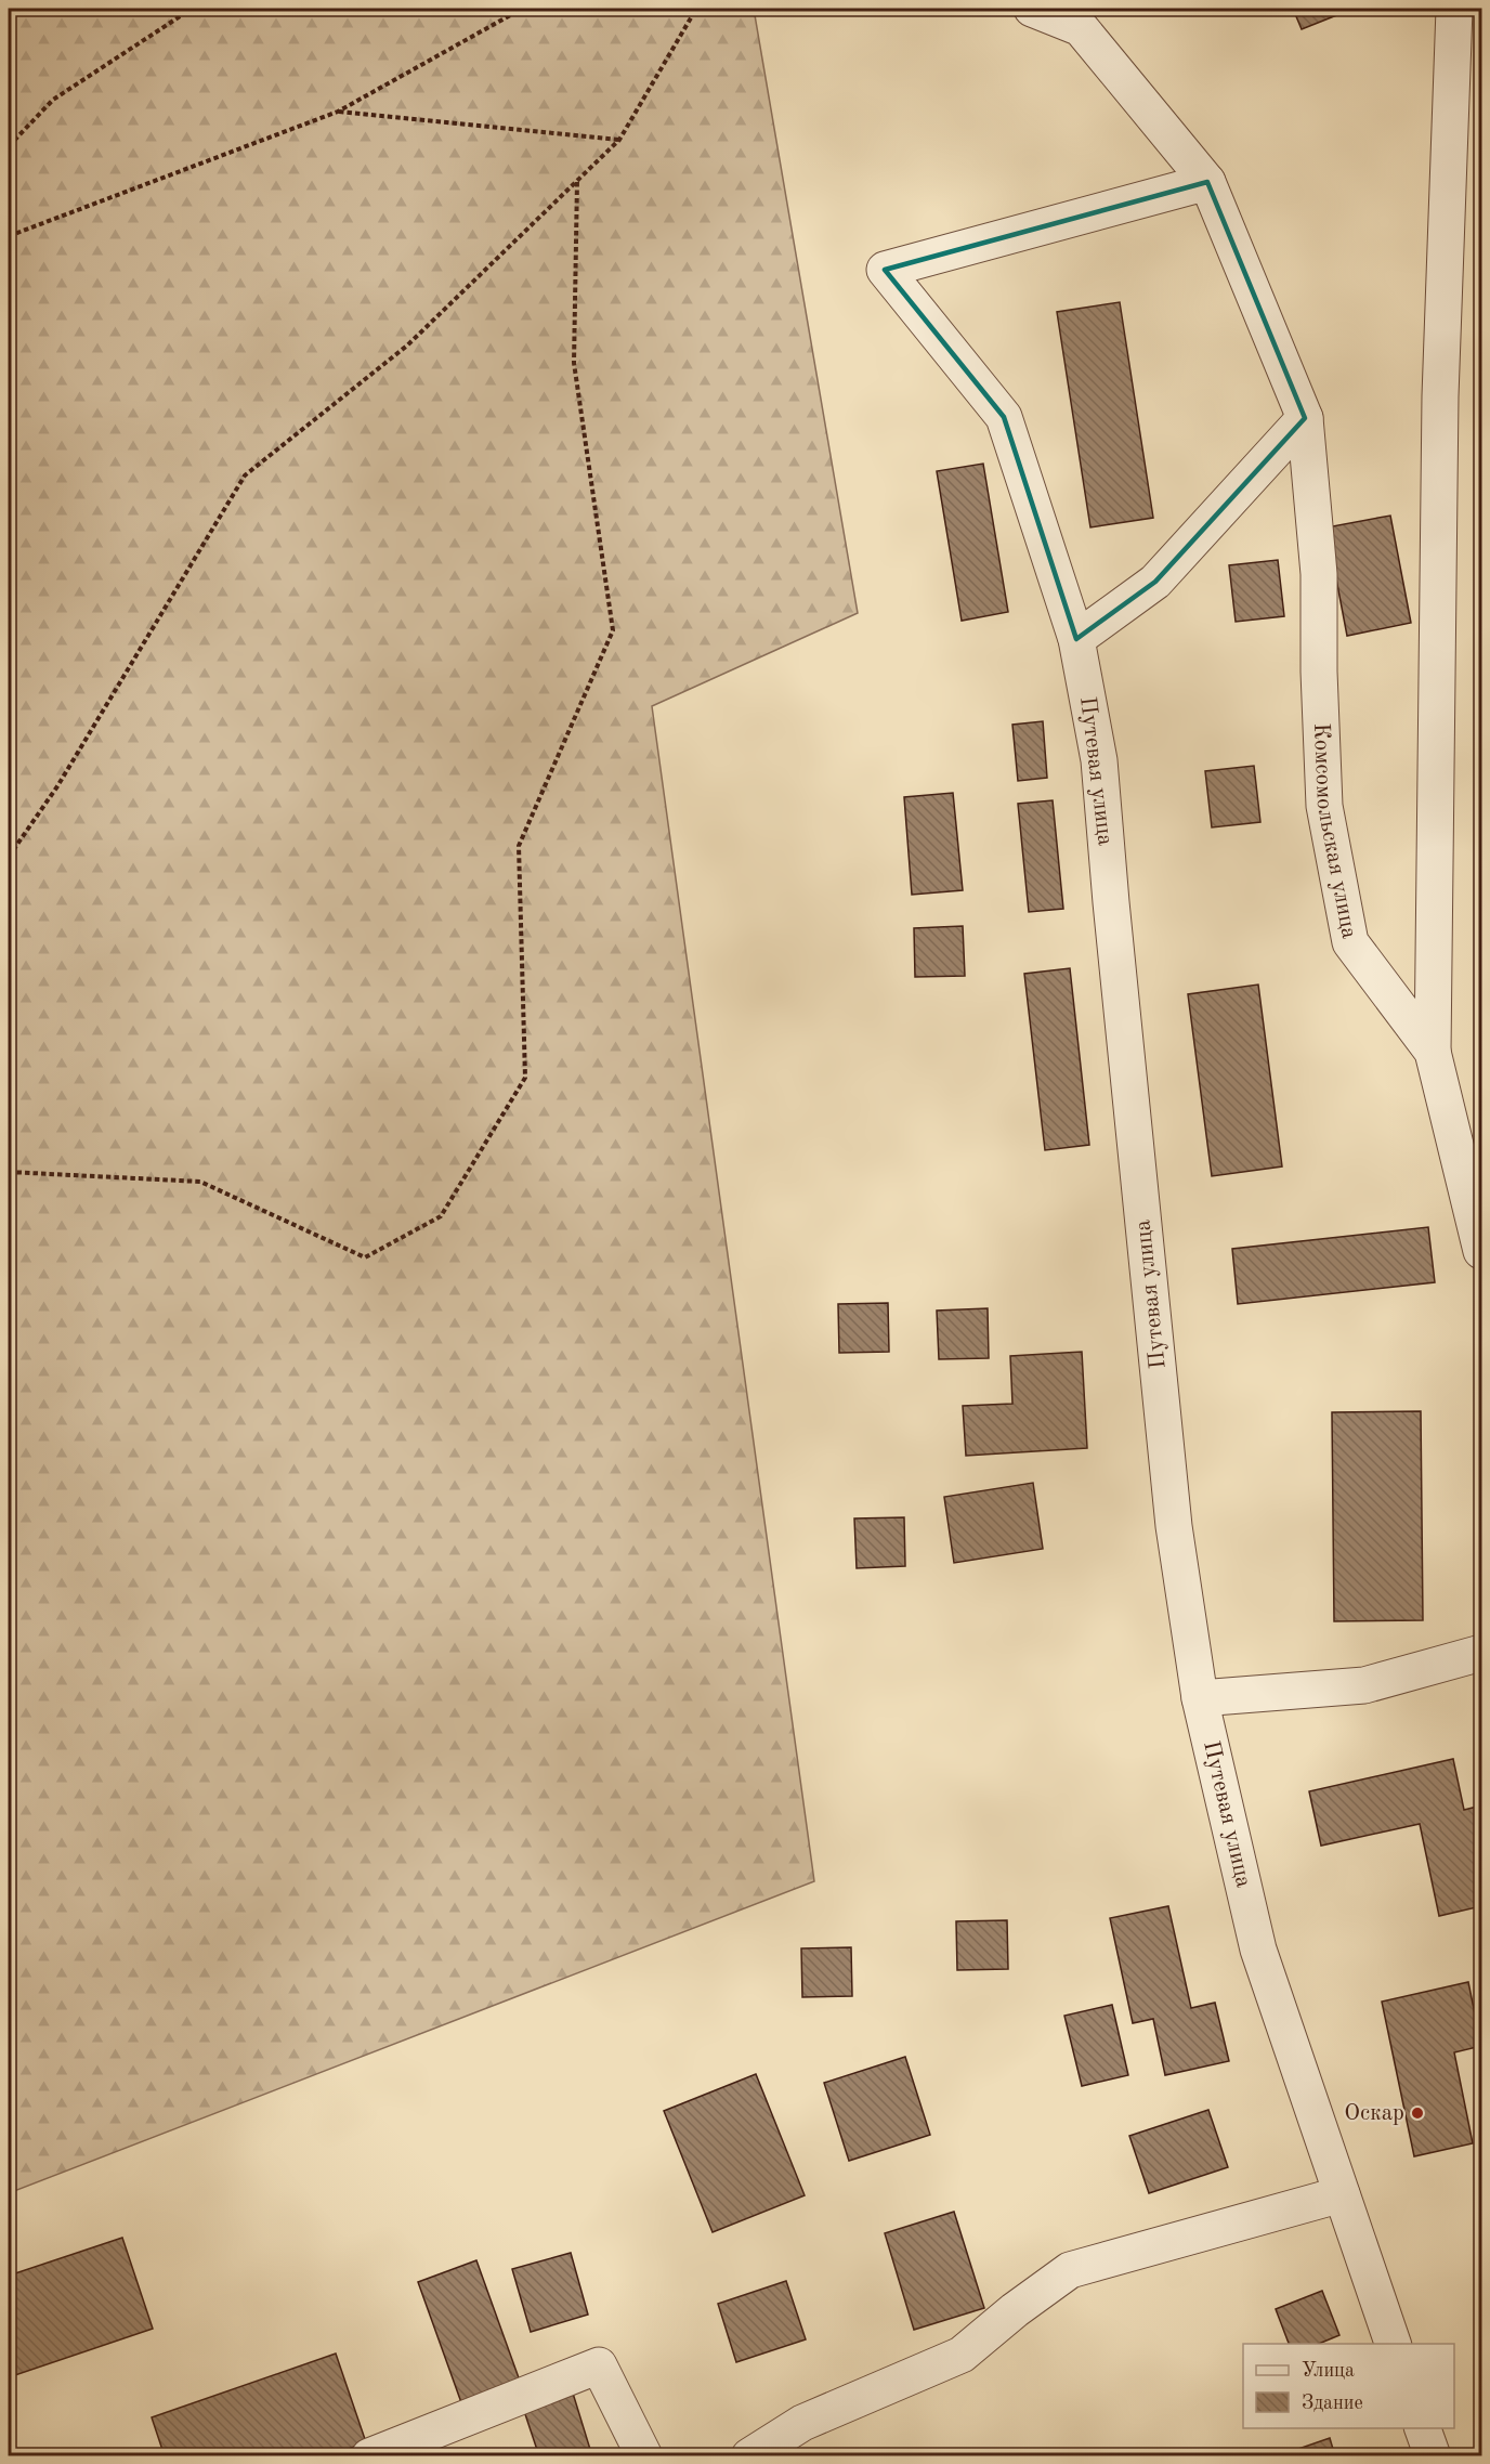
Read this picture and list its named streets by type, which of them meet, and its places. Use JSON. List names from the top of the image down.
{
  "streets": {
    "street": ["Путевая улица", "Комсомольская улица"]
  },
  "crossings": [
    ["Путевая улица", "Комсомольская улица"]
  ],
  "places": ["Оскар"],
  "legend": ["Улица", "Здание"]
}
